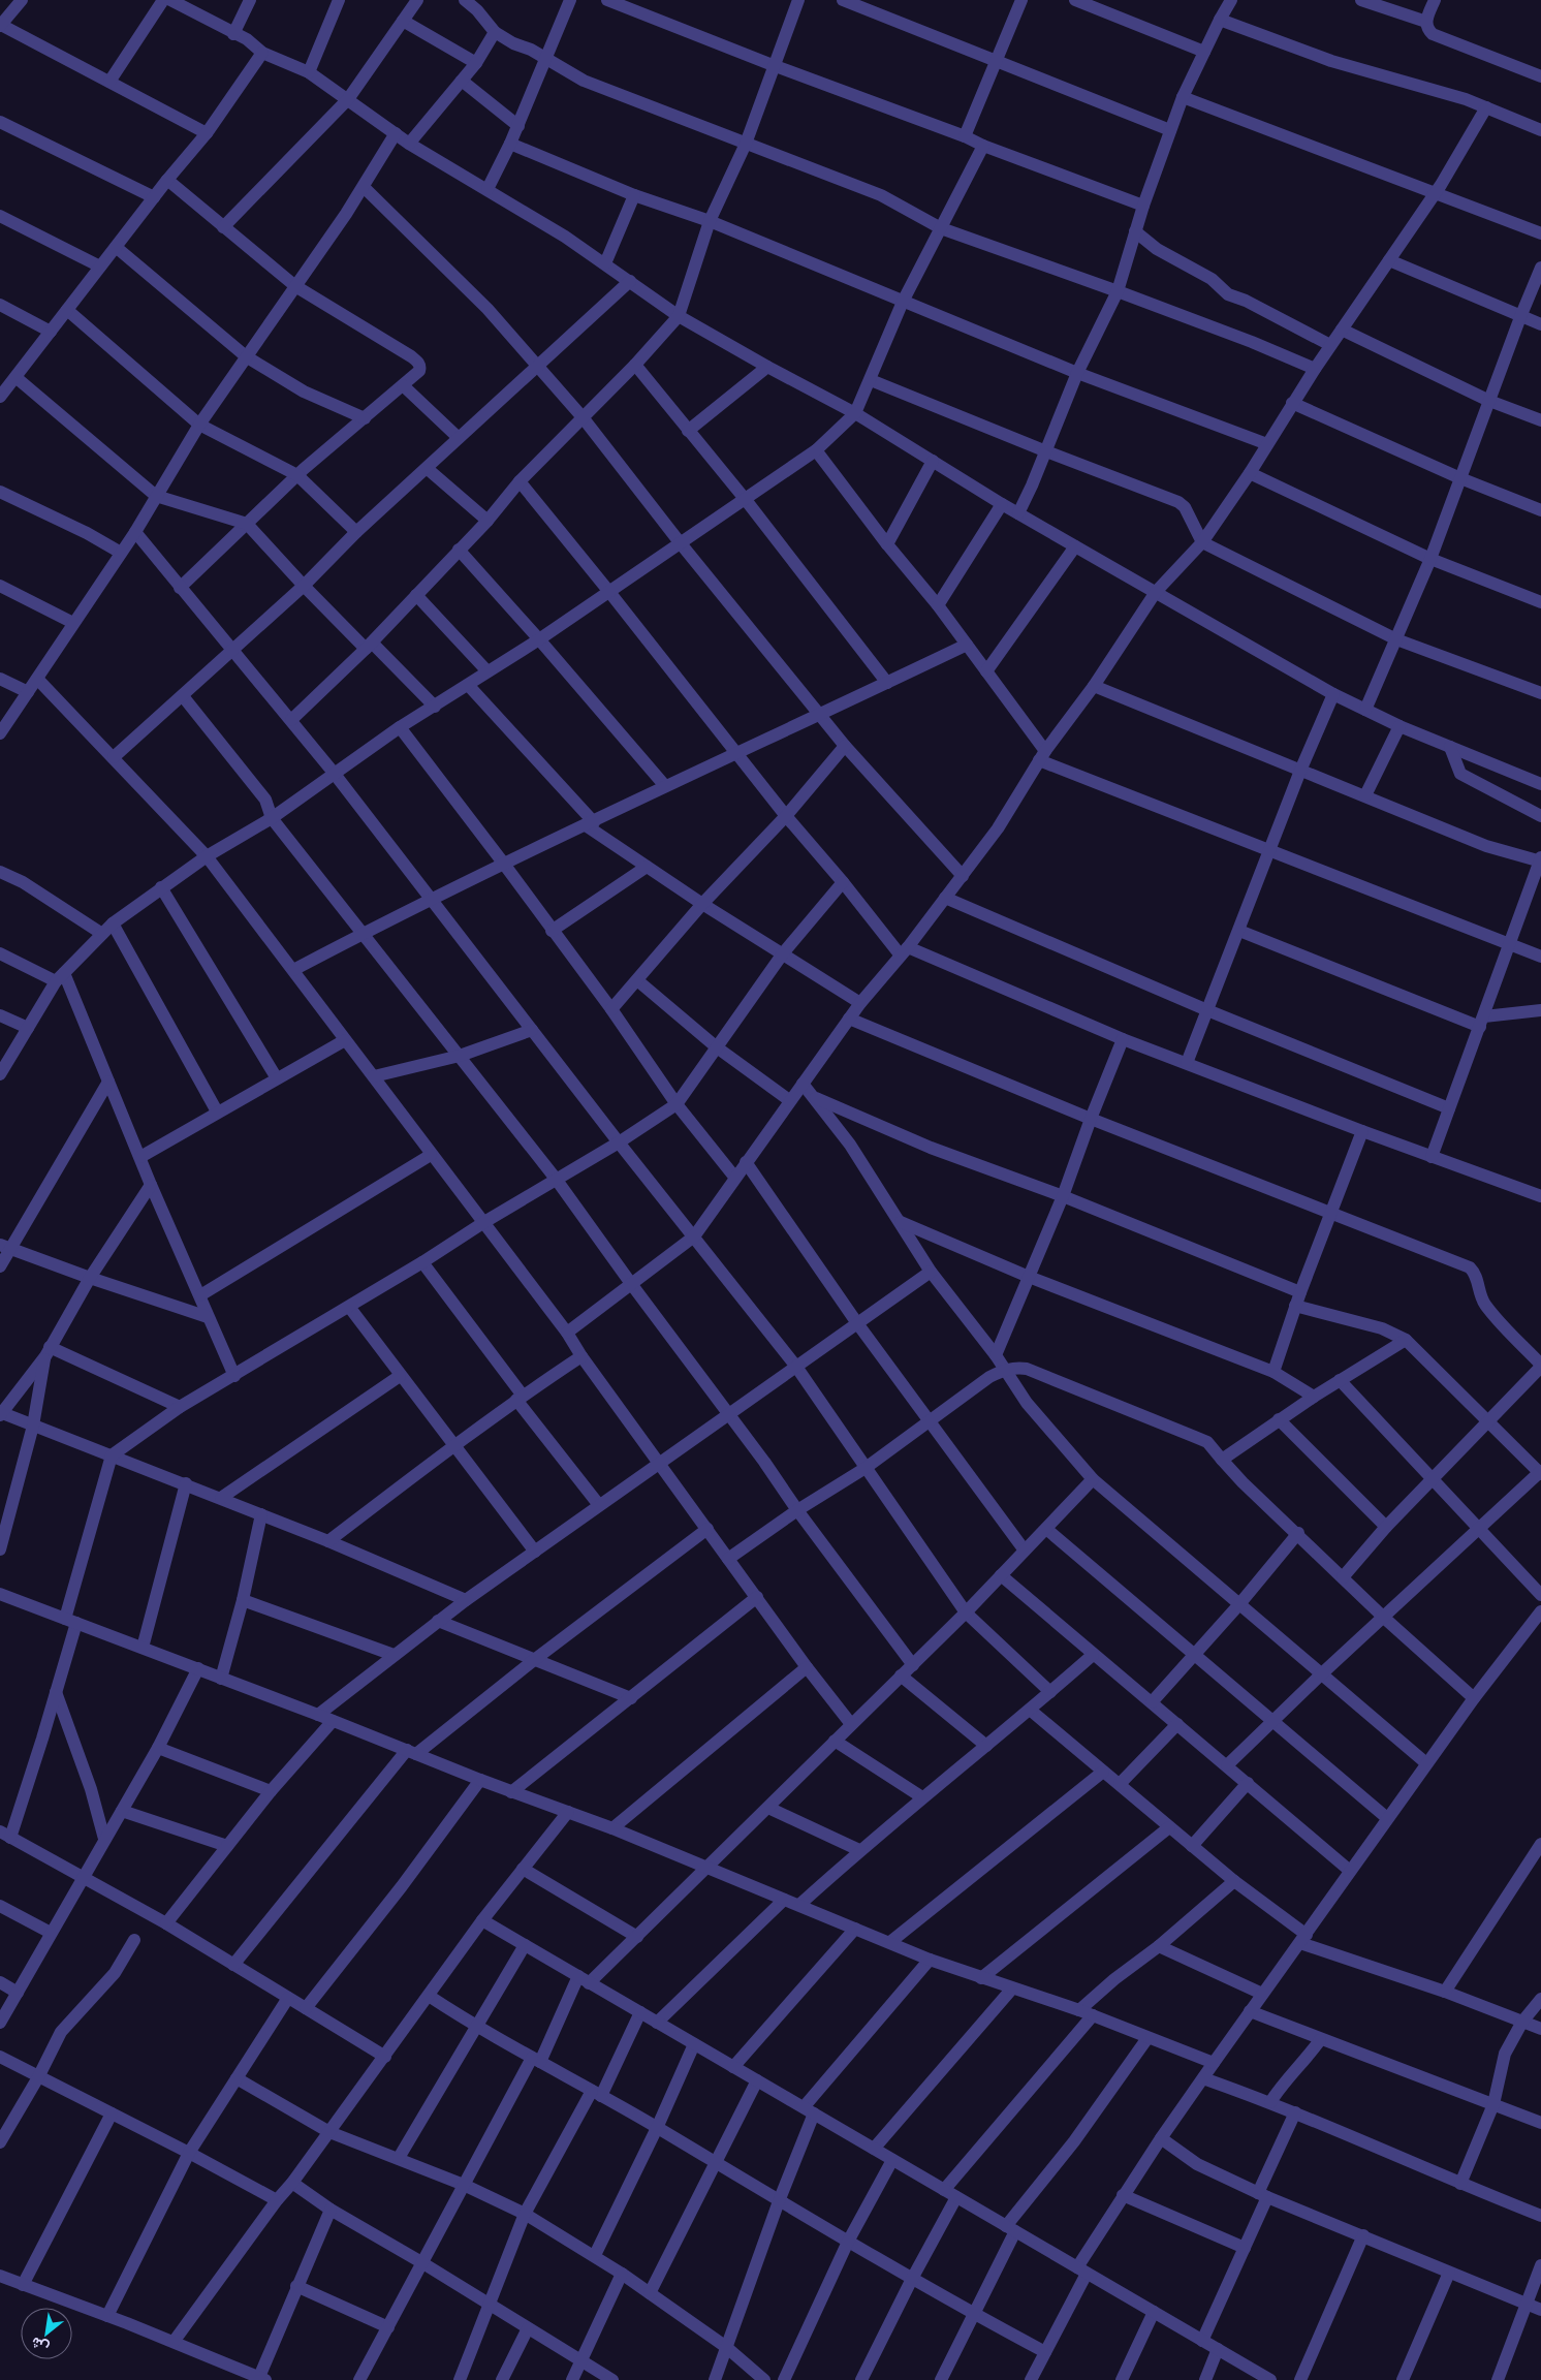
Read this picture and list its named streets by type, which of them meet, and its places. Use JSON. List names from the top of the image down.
{
  "north": "bottom left"
}
